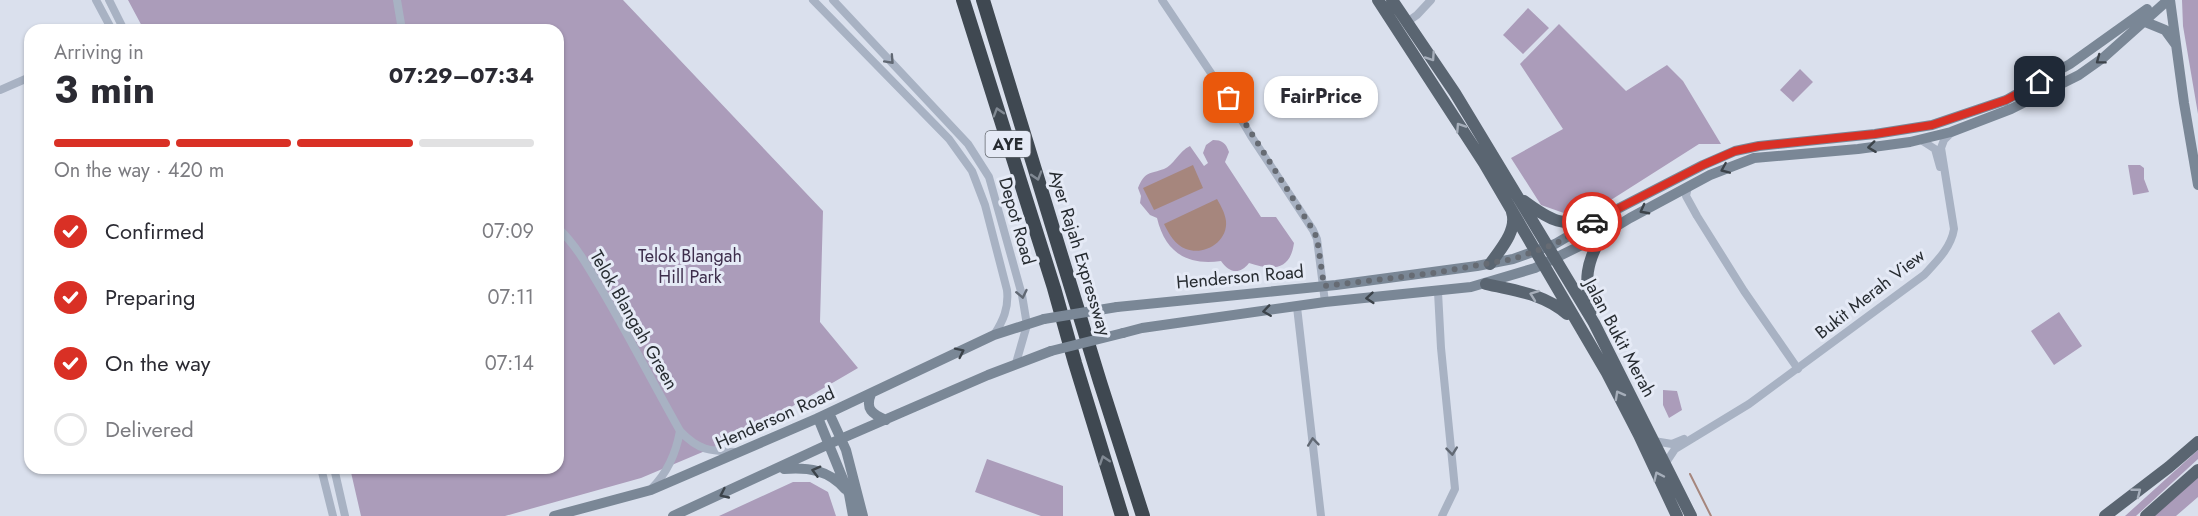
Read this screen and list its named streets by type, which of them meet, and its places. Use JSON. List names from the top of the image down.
{
  "streets": {
    "highway": ["AYE", "Ayer Rajah Expressway"],
    "main road": ["Henderson Road", "Jalan Bukit Merah"],
    "street": ["Depot Road", "Bukit Merah View", "Telok Blangah Green"]
  },
  "crossings": [
    ["Depot Road", "Henderson Road"],
    ["Henderson Road", "Bukit Merah View"],
    ["Henderson Road", "Telok Blangah Green"],
    ["Henderson Road", "Jalan Bukit Merah"],
    ["Bukit Merah View", "Jalan Bukit Merah"]
  ],
  "parks": ["Telok Blangah Hill Park"],
  "places": ["FairPrice"],
  "page": {
    "heading": ["3 min", "Arriving in", "07:29–07:34"],
    "bubble": "FairPrice",
    "bar": "On the way · 420 m",
    "list": [
      ["Confirmed", "07:09"],
      ["Preparing", "07:11"],
      ["On the way", "07:14"],
      "Delivered"
    ]
  }
}
